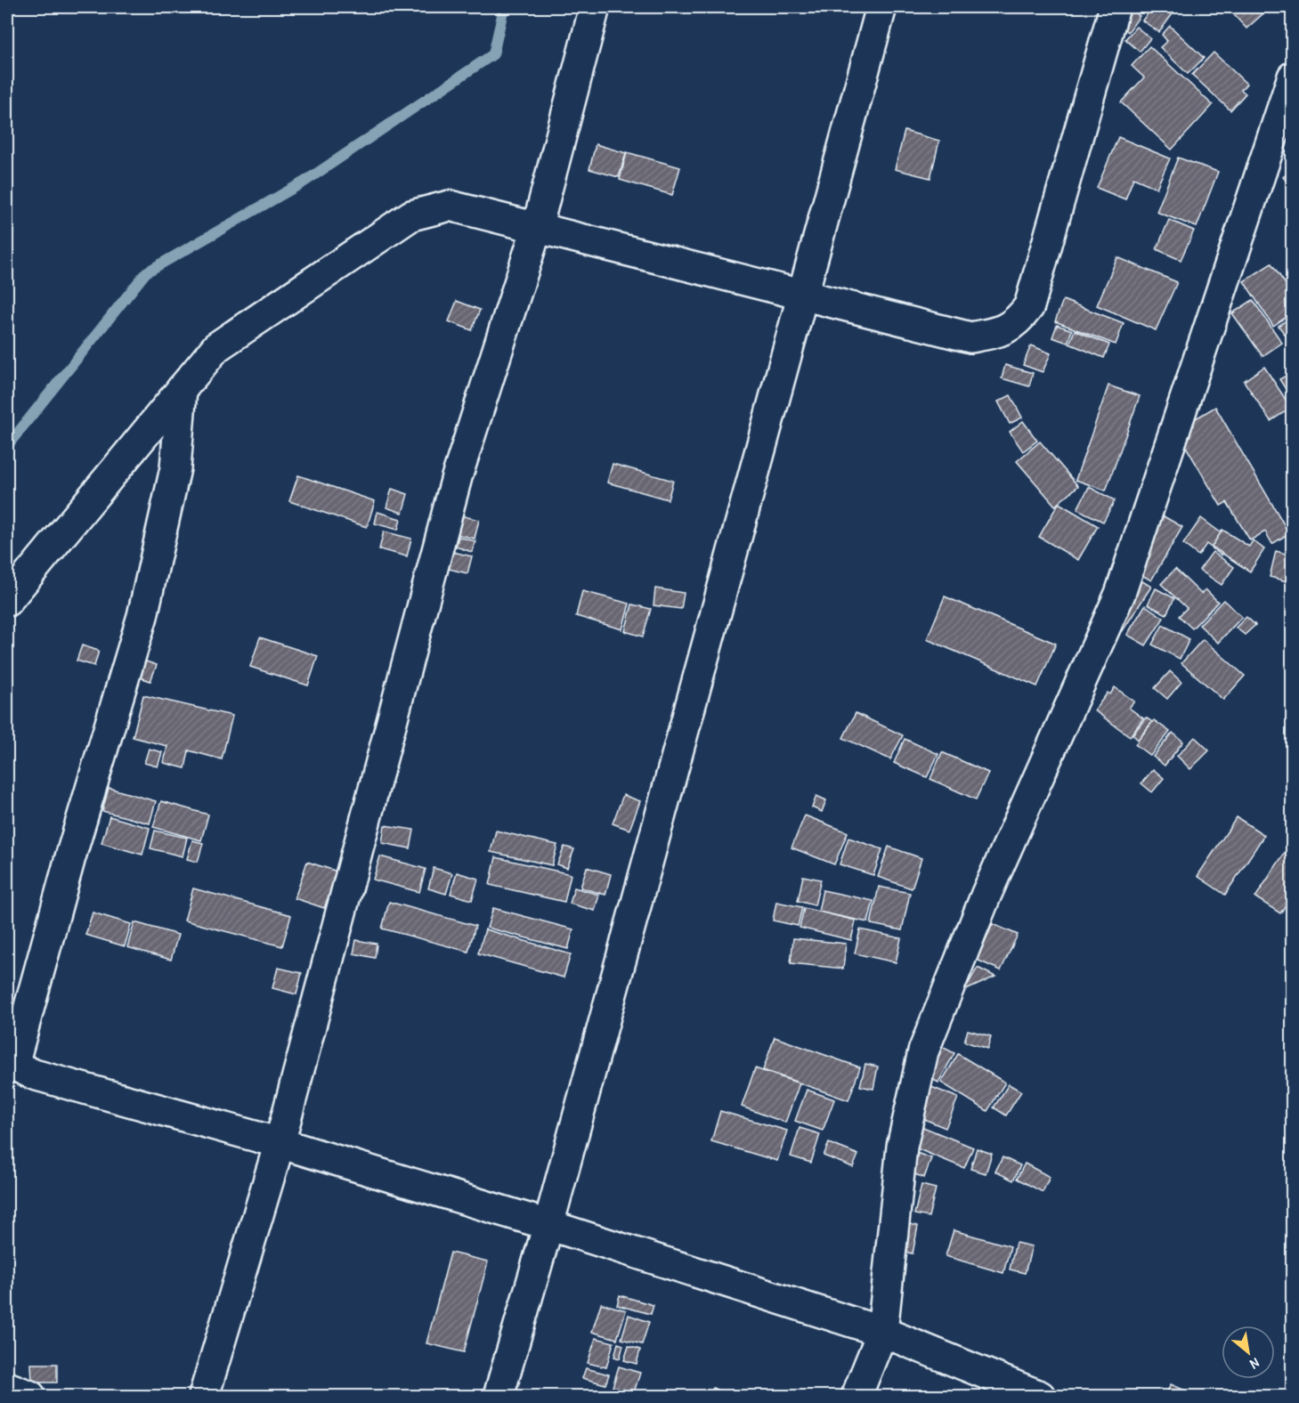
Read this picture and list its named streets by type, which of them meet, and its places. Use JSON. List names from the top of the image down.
{
  "north": "bottom right"
}
